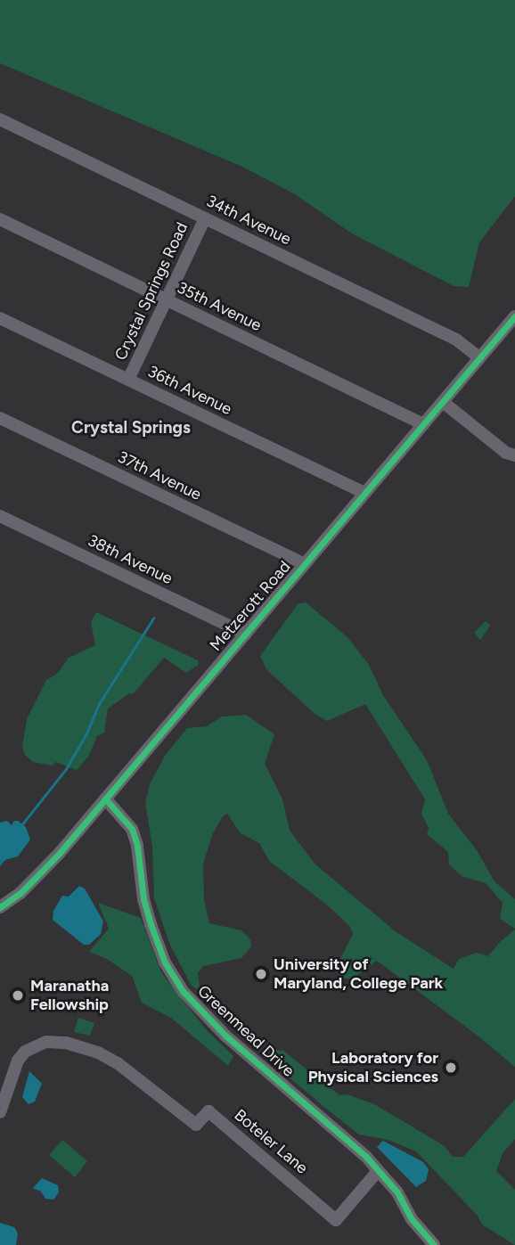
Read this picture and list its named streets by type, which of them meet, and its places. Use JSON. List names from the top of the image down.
{
  "streets": {
    "street": [
      "34th Avenue",
      "Crystal Springs Road",
      "35th Avenue",
      "36th Avenue",
      "37th Avenue",
      "38th Avenue",
      "Metzerott Road",
      "Greenmead Drive",
      "Boteler Lane"
    ]
  },
  "crossings": [
    ["34th Avenue", "Crystal Springs Road"],
    ["34th Avenue", "Metzerott Road"],
    ["Crystal Springs Road", "35th Avenue"],
    ["Crystal Springs Road", "36th Avenue"],
    ["35th Avenue", "Metzerott Road"],
    ["36th Avenue", "Metzerott Road"],
    ["37th Avenue", "Metzerott Road"],
    ["38th Avenue", "Metzerott Road"],
    ["Metzerott Road", "Greenmead Drive"],
    ["Greenmead Drive", "Boteler Lane"]
  ],
  "districts": ["Crystal Springs"],
  "places": ["University of Maryland, College Park", "Maranatha Fellowship", "Laboratory for Physical Sciences"]
}
